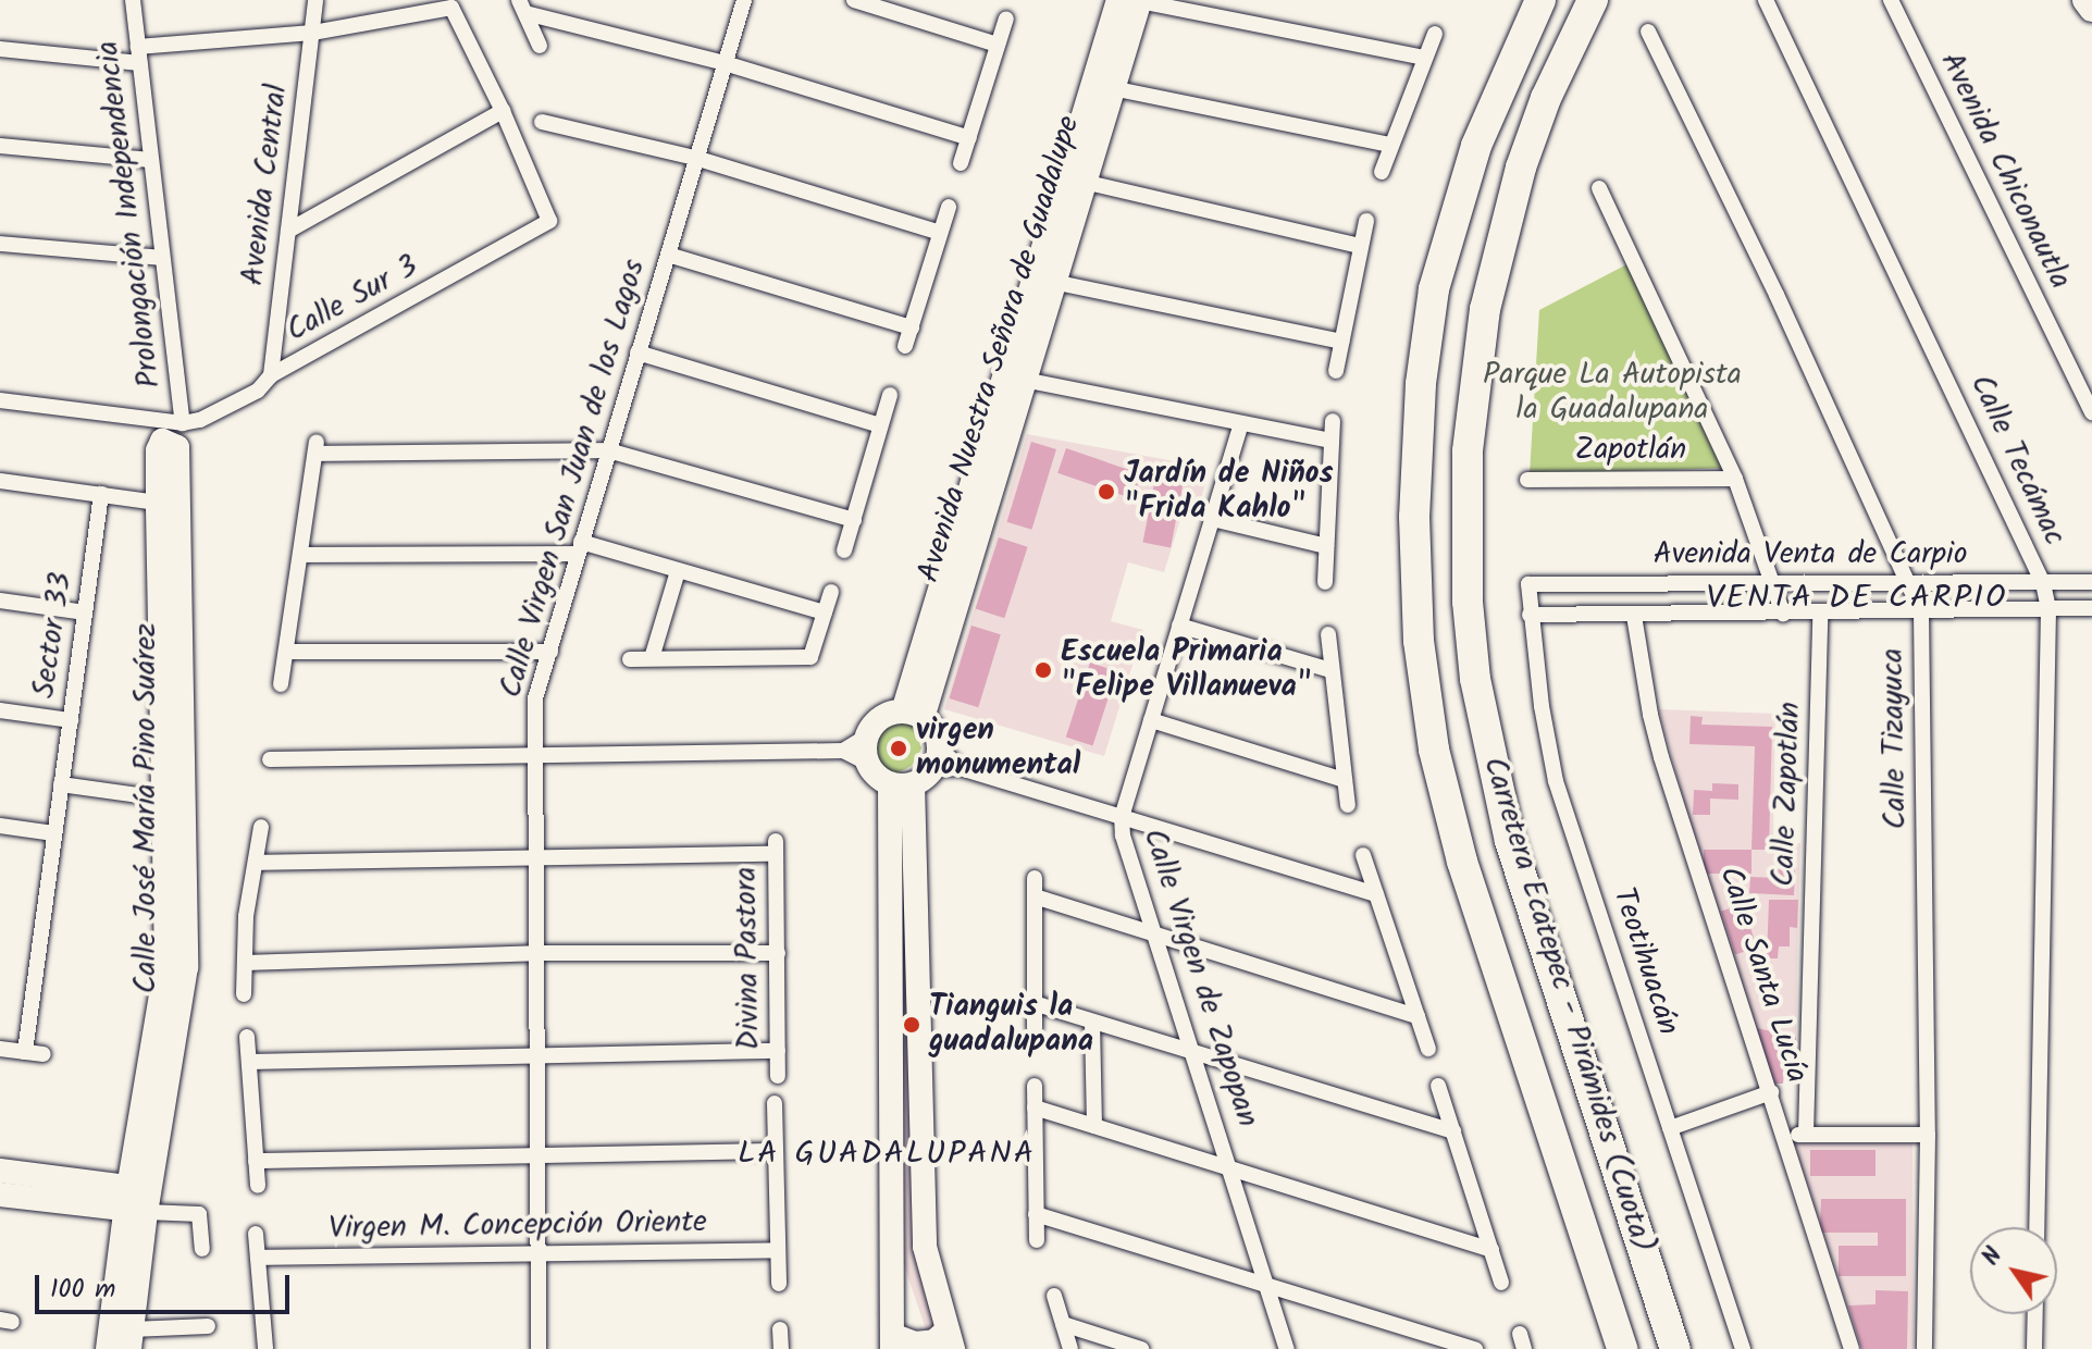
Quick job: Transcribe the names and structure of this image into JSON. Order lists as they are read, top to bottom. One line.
{"streets":{"highway":["Carretera Ecatepec - Pirámides (Cuota)"],"street":["Avenida Chiconautla","Avenida Central","Prolongación Independencia","Calle Sur 3","Avenida Nuestra Señora de Guadalupe","Zapotlán","Calle Tecámac","Calle Virgen San Juan de los Lagos","Avenida Venta de Carpio","Sector 33","Calle Tizayuca","Calle Zapotlán","Calle José María Pino Suárez","Divina Pastora","Teotihuacán","Calle Santa Lucía","Calle Virgen de Zapopan","Virgen M. Concepción Oriente"]},"crossings":[["Avenida Central","Calle Sur 3"],["Prolongación Independencia","Calle Sur 3"],["Calle Tecámac","Avenida Venta de Carpio"],["Calle Virgen San Juan de los Lagos","Divina Pastora"],["Calle Virgen San Juan de los Lagos","Virgen M. Concepción Oriente"],["Avenida Venta de Carpio","Calle Tizayuca"],["Avenida Venta de Carpio","Calle Zapotlán"],["Avenida Venta de Carpio","Teotihuacán"],["Avenida Venta de Carpio","Calle Santa Lucía"]],"districts":["VENTA DE CARPIO","LA GUADALUPANA"],"parks":["Parque La Autopista la Guadalupana"],"places":["Jardín de Niños \"Frida Kahlo\"","Escuela Primaria \"Felipe Villanueva\"","virgen monumental","Tianguis la guadalupana"],"scale_bar":"100 m","north":"top left"}
